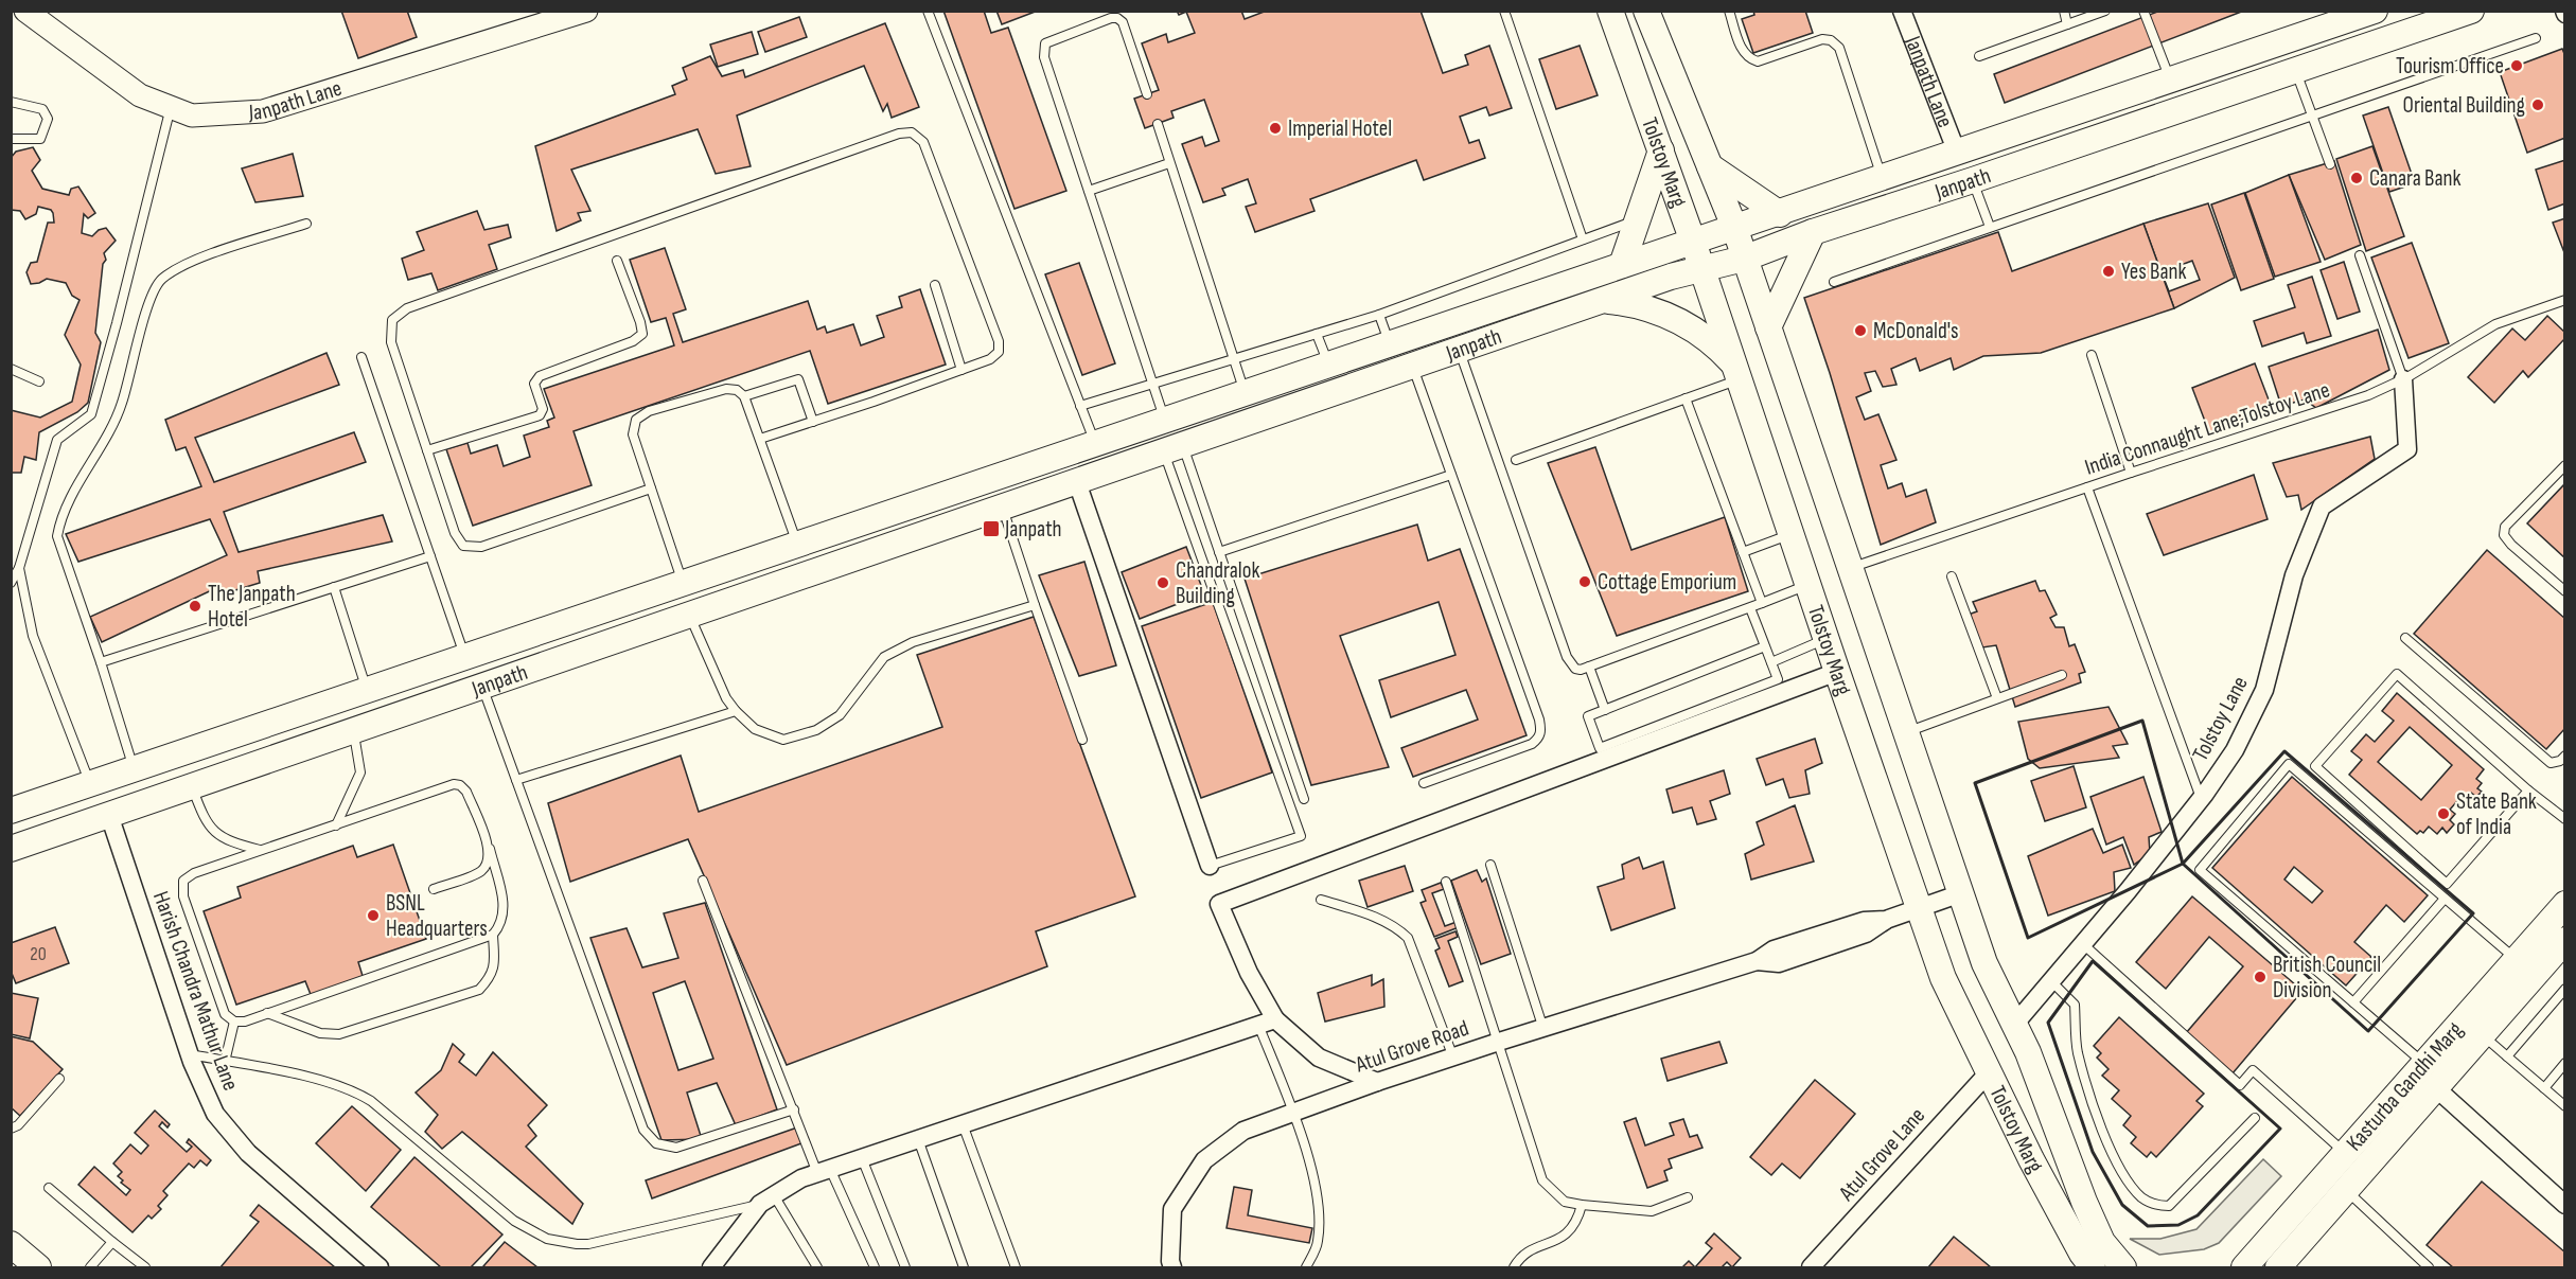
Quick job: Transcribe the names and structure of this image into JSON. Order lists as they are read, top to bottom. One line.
{"streets":{"main road":["Tolstoy Marg","Janpath","Kasturba Gandhi Marg"],"street":["Janpath Lane","Tolstoy Lane","Harish Chandra Mathur Lane","Atul Grove Road","Atul Grove Lane"],"lane":["India Connaught Lane;Tolstoy Lane"]},"crossings":[["Janpath Lane","Janpath"],["Tolstoy Marg","Janpath"],["Tolstoy Marg","India Connaught Lane;Tolstoy Lane"],["Tolstoy Marg","Tolstoy Lane"],["Tolstoy Marg","Atul Grove Road"],["Tolstoy Marg","Atul Grove Lane"],["Janpath","Harish Chandra Mathur Lane"],["India Connaught Lane;Tolstoy Lane","Tolstoy Lane"]],"places":{"other":["Tourism Office","Oriental Building","Imperial Hotel","Canara Bank","Yes Bank","McDonald's","Cottage Emporium","Chandralok Building","The Janpath Hotel","State Bank of India","BSNL Headquarters","British Council Division"],"transit":["Janpath"]},"house_numbers":["20"]}
